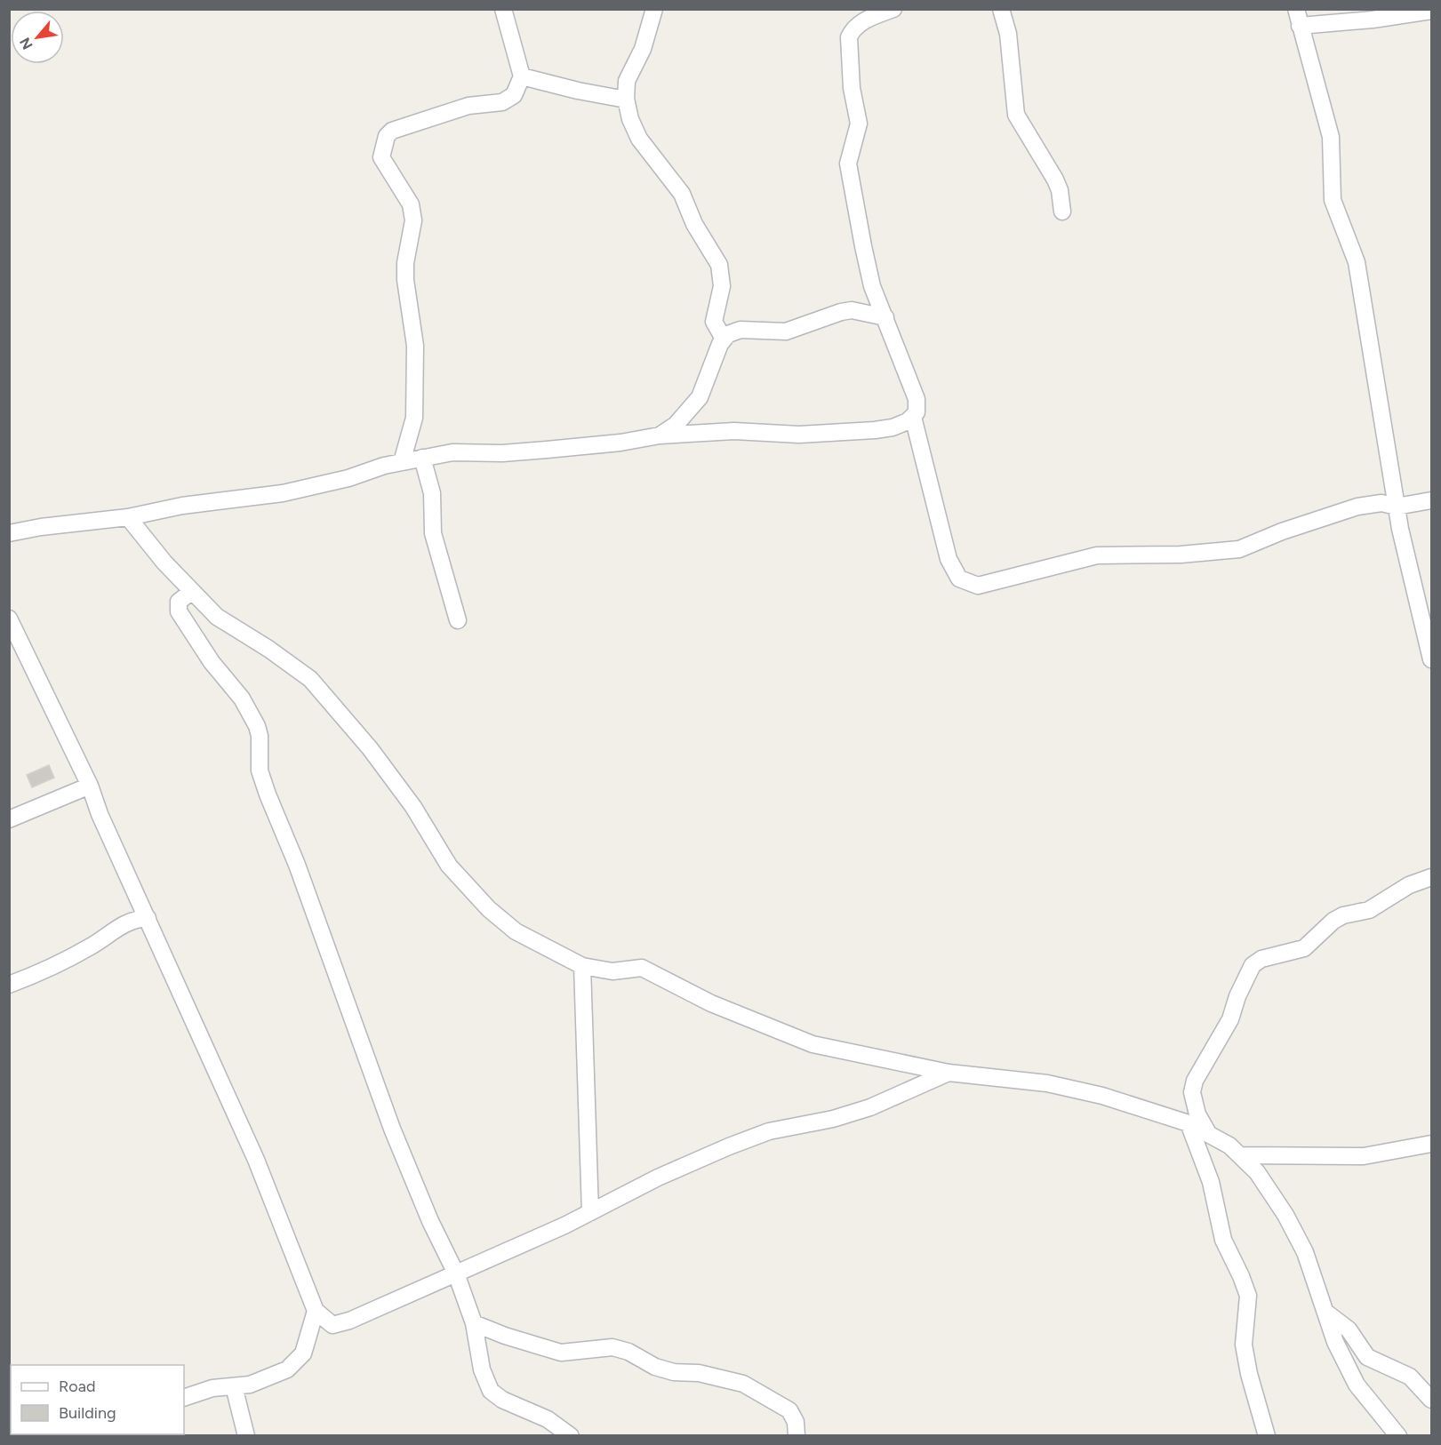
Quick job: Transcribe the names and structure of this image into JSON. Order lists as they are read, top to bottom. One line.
{"legend":["Road","Building"],"north":"bottom left"}
